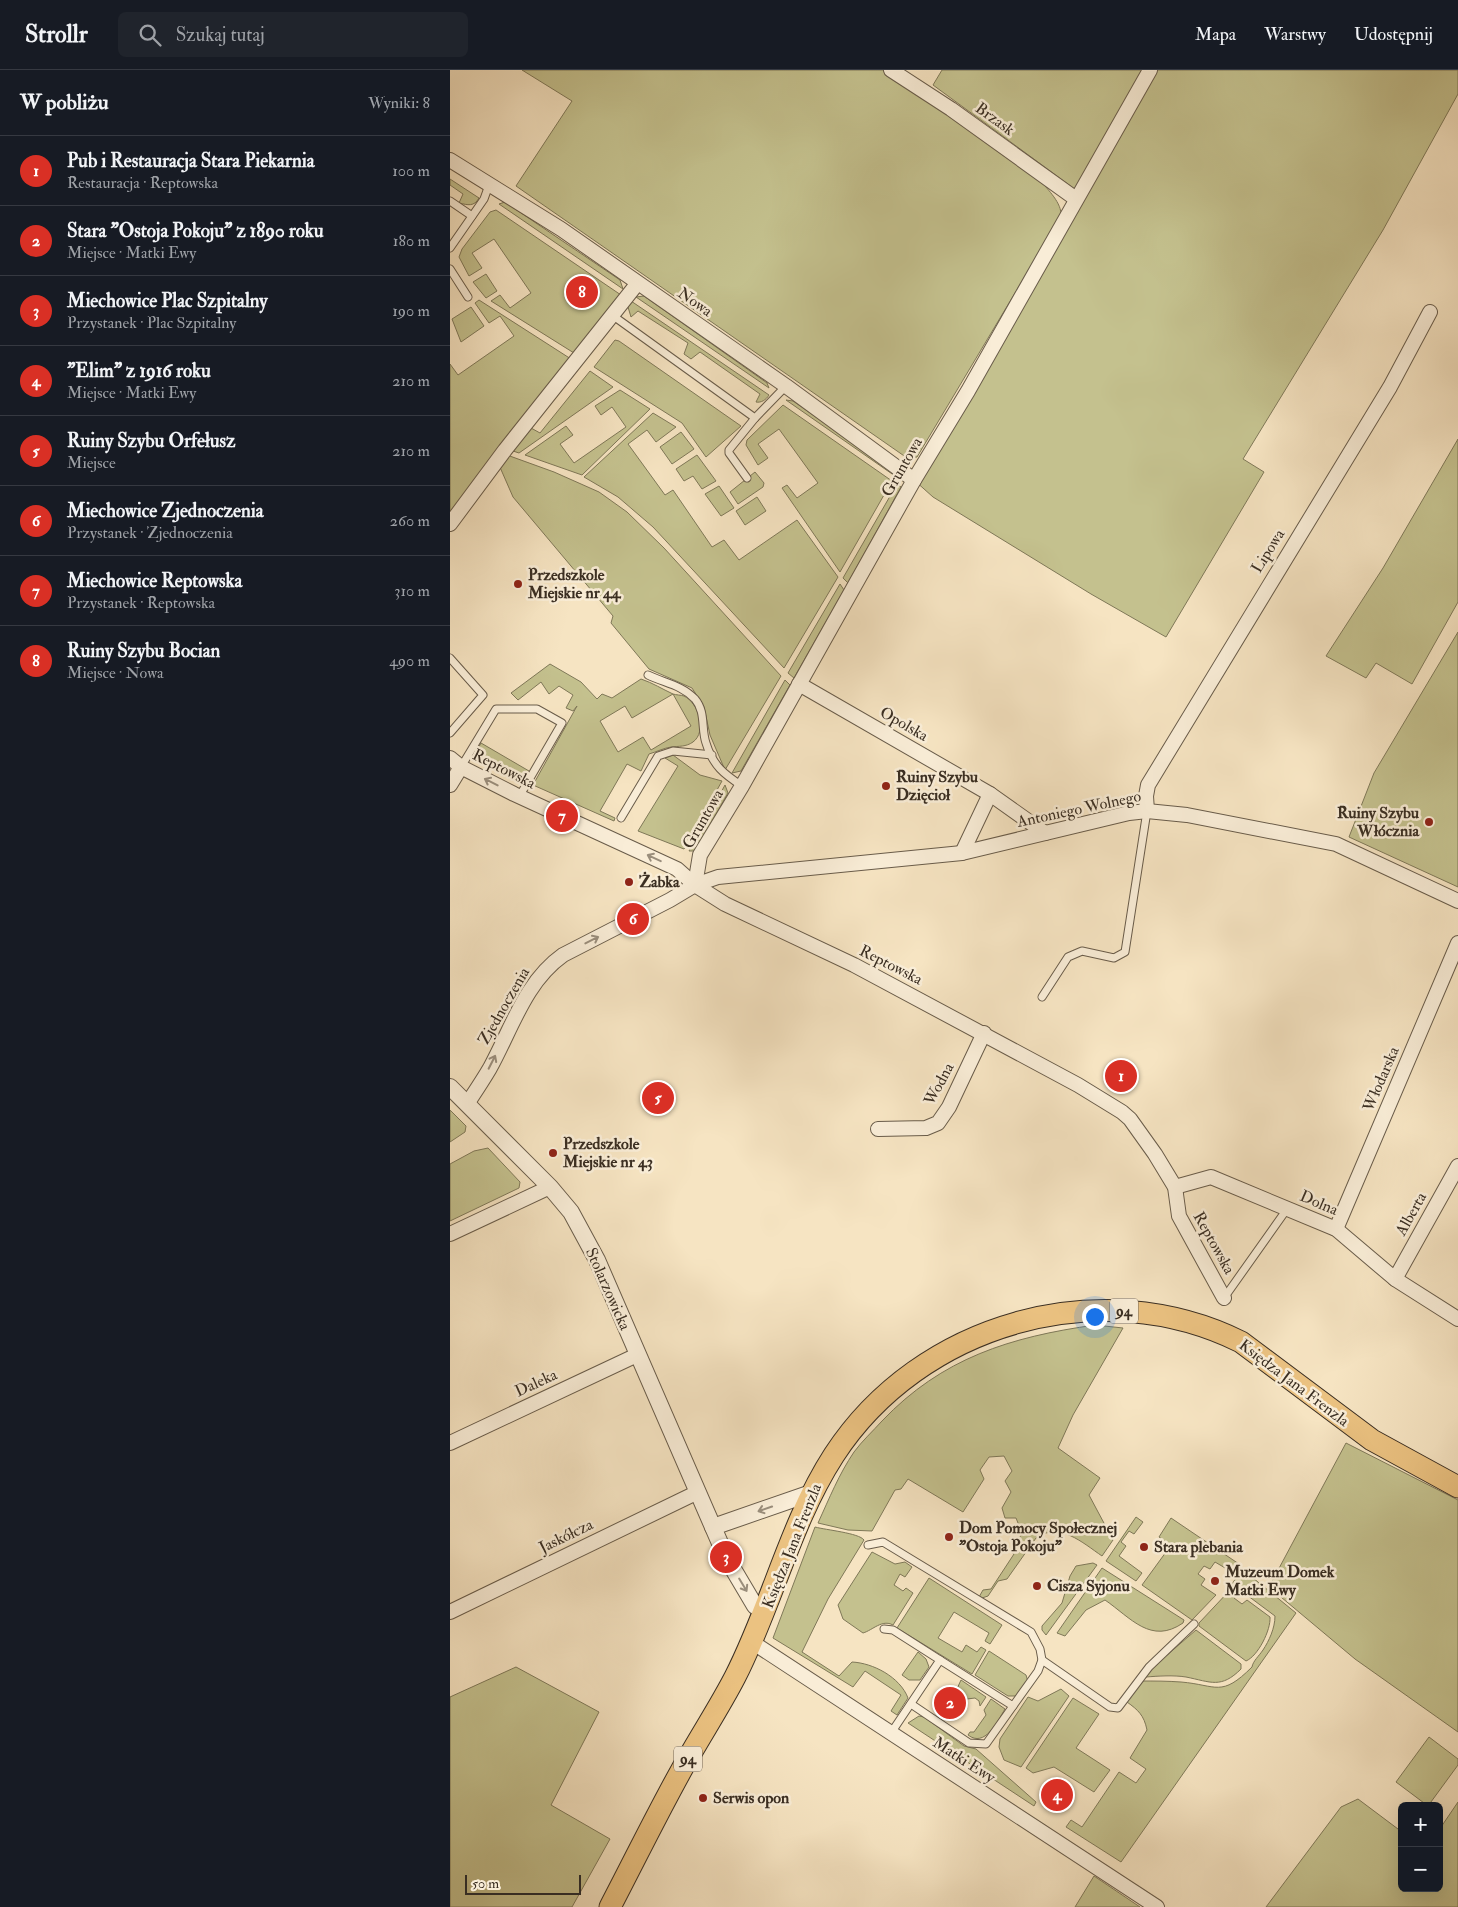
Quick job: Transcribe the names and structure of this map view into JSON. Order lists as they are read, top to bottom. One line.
{"streets":{"main road":["94","Księdza Jana Frenzla"],"street":["Brzask","Nowa","Gruntowa","Lipowa","Opolska","Reptowska","Antoniego Wolnego","Zjednoczenia","Włodarska","Wodna","Dolna","Alberta","Stolarzowicka","Daleka","Jaskółcza","Matki Ewy"]},"crossings":[["Brzask","Gruntowa"],["Nowa","Gruntowa"],["Gruntowa","Opolska"],["Gruntowa","Reptowska"],["Gruntowa","Antoniego Wolnego"],["Gruntowa","Zjednoczenia"],["Lipowa","Antoniego Wolnego"],["Opolska","Antoniego Wolnego"],["Reptowska","Antoniego Wolnego"],["Reptowska","Zjednoczenia"],["Reptowska","Wodna"],["Reptowska","Dolna"],["Antoniego Wolnego","Zjednoczenia"],["Zjednoczenia","Stolarzowicka"],["Włodarska","Dolna"],["Dolna","Alberta"],["Stolarzowicka","Daleka"],["Stolarzowicka","Księdza Jana Frenzla"],["Stolarzowicka","Jaskółcza"],["Księdza Jana Frenzla","Matki Ewy"]],"one_way":["Zjednoczenia"],"places":["Przedszkole Miejskie nr 44","Ruiny Szybu Dzięcioł","Ruiny Szybu Włócznia","Żabka","Przedszkole Miejskie nr 43","Dom Pomocy Społecznej \"Ostoja Pokoju\"","Stara plebania","Muzeum Domek Matki Ewy","Cisza Syjonu","Serwis opon"],"scale_bar":"50 m","page":{"header":"Strollr","search":"Szukaj tutaj","nav":["Mapa","Warstwy","Udostępnij"],"heading":["W pobliżu","Wyniki: 8"],"list":[{"mark":"1","name":"Pub i Restauracja Stara Piekarnia","note":"Restauracja · Reptowska","value":"100 m"},{"mark":"2","name":"Stara \"Ostoja Pokoju\" z 1890 roku","note":"Miejsce · Matki Ewy","value":"180 m"},{"mark":"3","name":"Miechowice Plac Szpitalny","note":"Przystanek · Plac Szpitalny","value":"190 m"},{"mark":"4","name":"\"Elim\" z 1916 roku","note":"Miejsce · Matki Ewy","value":"210 m"},{"mark":"5","name":"Ruiny Szybu Orfełusz","note":"Miejsce","value":"210 m"},{"mark":"6","name":"Miechowice Zjednoczenia","note":"Przystanek · Zjednoczenia","value":"260 m"},{"mark":"7","name":"Miechowice Reptowska","note":"Przystanek · Reptowska","value":"310 m"},{"mark":"8","name":"Ruiny Szybu Bocian","note":"Miejsce · Nowa","value":"490 m"}],"pins":["8","7","6","1","5","3","2","4"],"map_buttons":["+","−"],"scale":"50 m"}}
